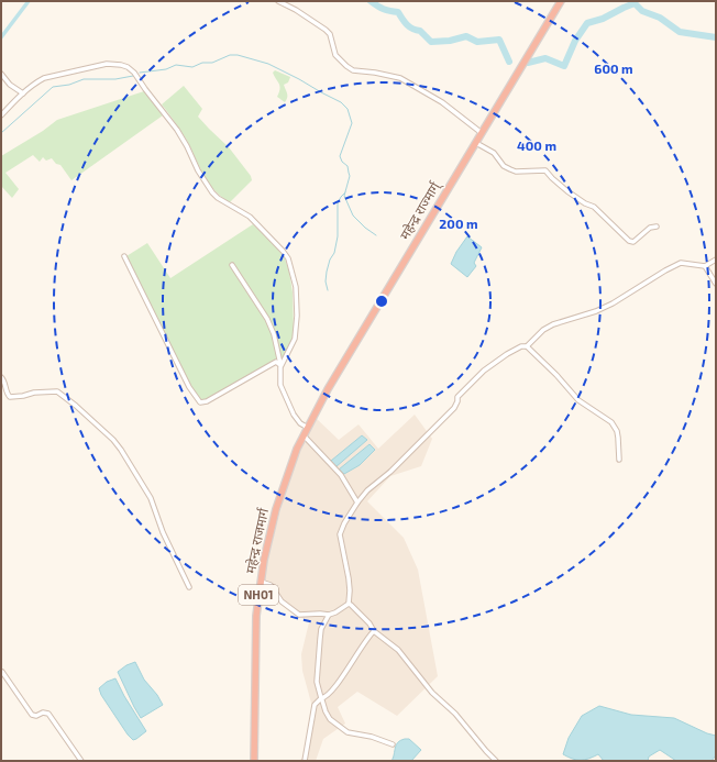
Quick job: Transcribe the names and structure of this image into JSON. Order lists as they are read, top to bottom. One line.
{"streets":{"highway":["महेन्द्र राज्मार्ग्","महेन्द्र राजमार्ग","NH01"]},"crossings":[["महेन्द्र राज्मार्ग्","महेन्द्र राजमार्ग"]],"rings":["600 m","400 m","200 m"]}
